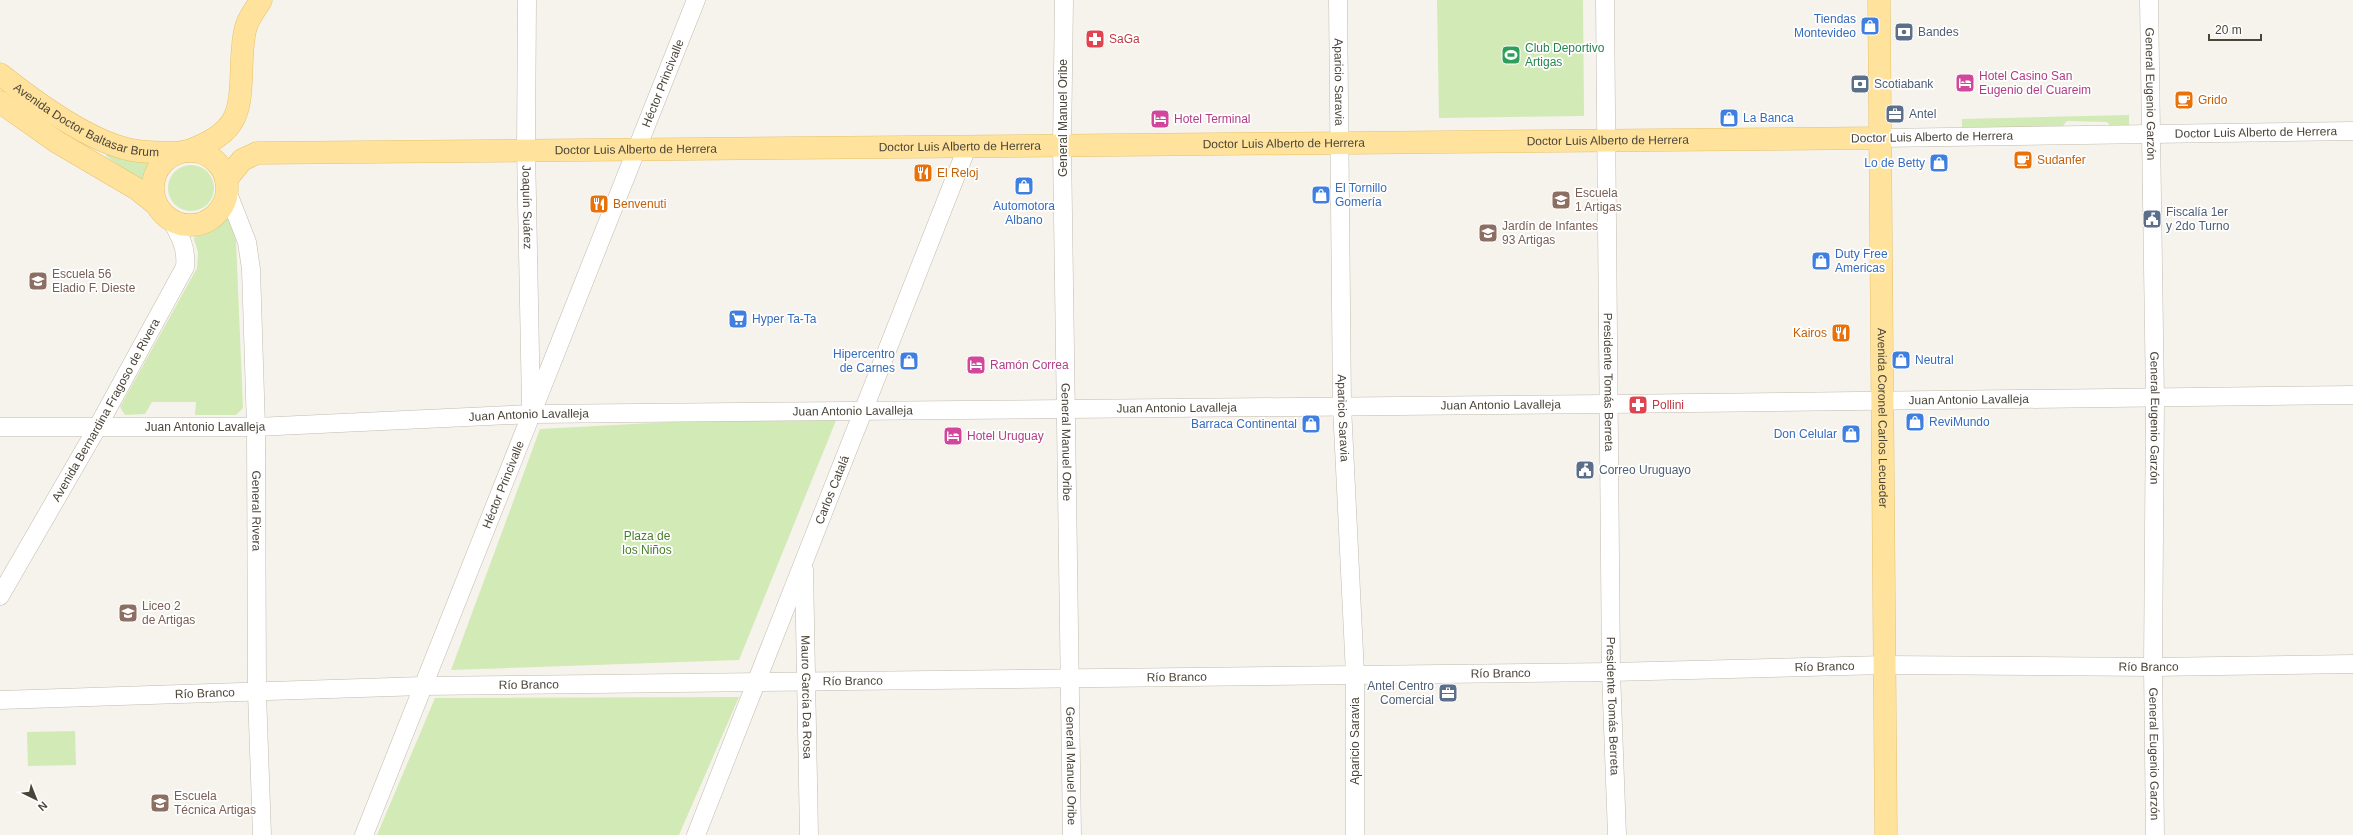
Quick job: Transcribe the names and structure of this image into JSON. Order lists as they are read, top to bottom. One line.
{"streets":{"main road":["Avenida Doctor Baltasar Brum","Doctor Luis Alberto de Herrera","Avenida Coronel Carlos Lecueder"],"street":["Aparicio Saravia","Héctor Princivalle","General Eugenio Garzón","General Manuel Oribe","Joaquín Suárez","Presidente Tomás Berreta","Juan Antonio Lavalleja","Avenida Bernardina Fragoso de Rivera","Carlos Catalá","General Rivera","Río Branco","Mauro García Da Rosa"]},"crossings":[["Aparicio Saravia","Doctor Luis Alberto de Herrera"],["Aparicio Saravia","Juan Antonio Lavalleja"],["Aparicio Saravia","Río Branco"],["Héctor Princivalle","Doctor Luis Alberto de Herrera"],["Héctor Princivalle","Joaquín Suárez"],["Héctor Princivalle","Juan Antonio Lavalleja"],["Héctor Princivalle","Río Branco"],["General Eugenio Garzón","Doctor Luis Alberto de Herrera"],["General Eugenio Garzón","Juan Antonio Lavalleja"],["General Eugenio Garzón","Río Branco"],["Avenida Doctor Baltasar Brum","Doctor Luis Alberto de Herrera"],["Avenida Doctor Baltasar Brum","Avenida Bernardina Fragoso de Rivera"],["Avenida Doctor Baltasar Brum","General Rivera"],["General Manuel Oribe","Doctor Luis Alberto de Herrera"],["General Manuel Oribe","Juan Antonio Lavalleja"],["General Manuel Oribe","Río Branco"],["Doctor Luis Alberto de Herrera","Joaquín Suárez"],["Doctor Luis Alberto de Herrera","Presidente Tomás Berreta"],["Doctor Luis Alberto de Herrera","Avenida Bernardina Fragoso de Rivera"],["Doctor Luis Alberto de Herrera","Avenida Coronel Carlos Lecueder"],["Doctor Luis Alberto de Herrera","Carlos Catalá"],["Doctor Luis Alberto de Herrera","General Rivera"],["Joaquín Suárez","Juan Antonio Lavalleja"],["Presidente Tomás Berreta","Juan Antonio Lavalleja"],["Presidente Tomás Berreta","Río Branco"],["Juan Antonio Lavalleja","Avenida Bernardina Fragoso de Rivera"],["Juan Antonio Lavalleja","Avenida Coronel Carlos Lecueder"],["Juan Antonio Lavalleja","Carlos Catalá"],["Juan Antonio Lavalleja","General Rivera"],["Avenida Bernardina Fragoso de Rivera","General Rivera"],["Avenida Coronel Carlos Lecueder","Río Branco"],["Carlos Catalá","Río Branco"],["Carlos Catalá","Mauro García Da Rosa"],["General Rivera","Río Branco"],["Río Branco","Mauro García Da Rosa"]],"parks":["Plaza de los Niños"],"places":{"shop":["Tiendas Montevideo","La Banca","Lo de Betty","Automotora Albano","El Tornillo Gomería","Duty Free Americas","Neutral","Hipercentro de Carnes","ReviMundo","Barraca Continental","Don Celular"],"bank":["Bandes","Scotiabank"],"pharmacy":["SaGa","Pollini"],"sports":["Club Deportivo Artigas"],"hotel":["Hotel Casino San Eugenio del Cuareim","Hotel Terminal","Ramón Correa","Hotel Uruguay"],"cafe":["Grido","Sudanfer"],"office":["Antel","Antel Centro Comercial"],"restaurant":["El Reloj","Benvenuti","Kairos"],"school or university":["Escuela 1 Artigas","Jardín de Infantes 93 Artigas","Escuela 56 Eladio F. Dieste","Liceo 2 de Artigas","Escuela Técnica Artigas"],"public building":["Fiscalía 1er y 2do Turno","Correo Uruguayo"],"supermarket":["Hyper Ta-Ta"]},"scale_bar":"20 m","north":"bottom right"}
